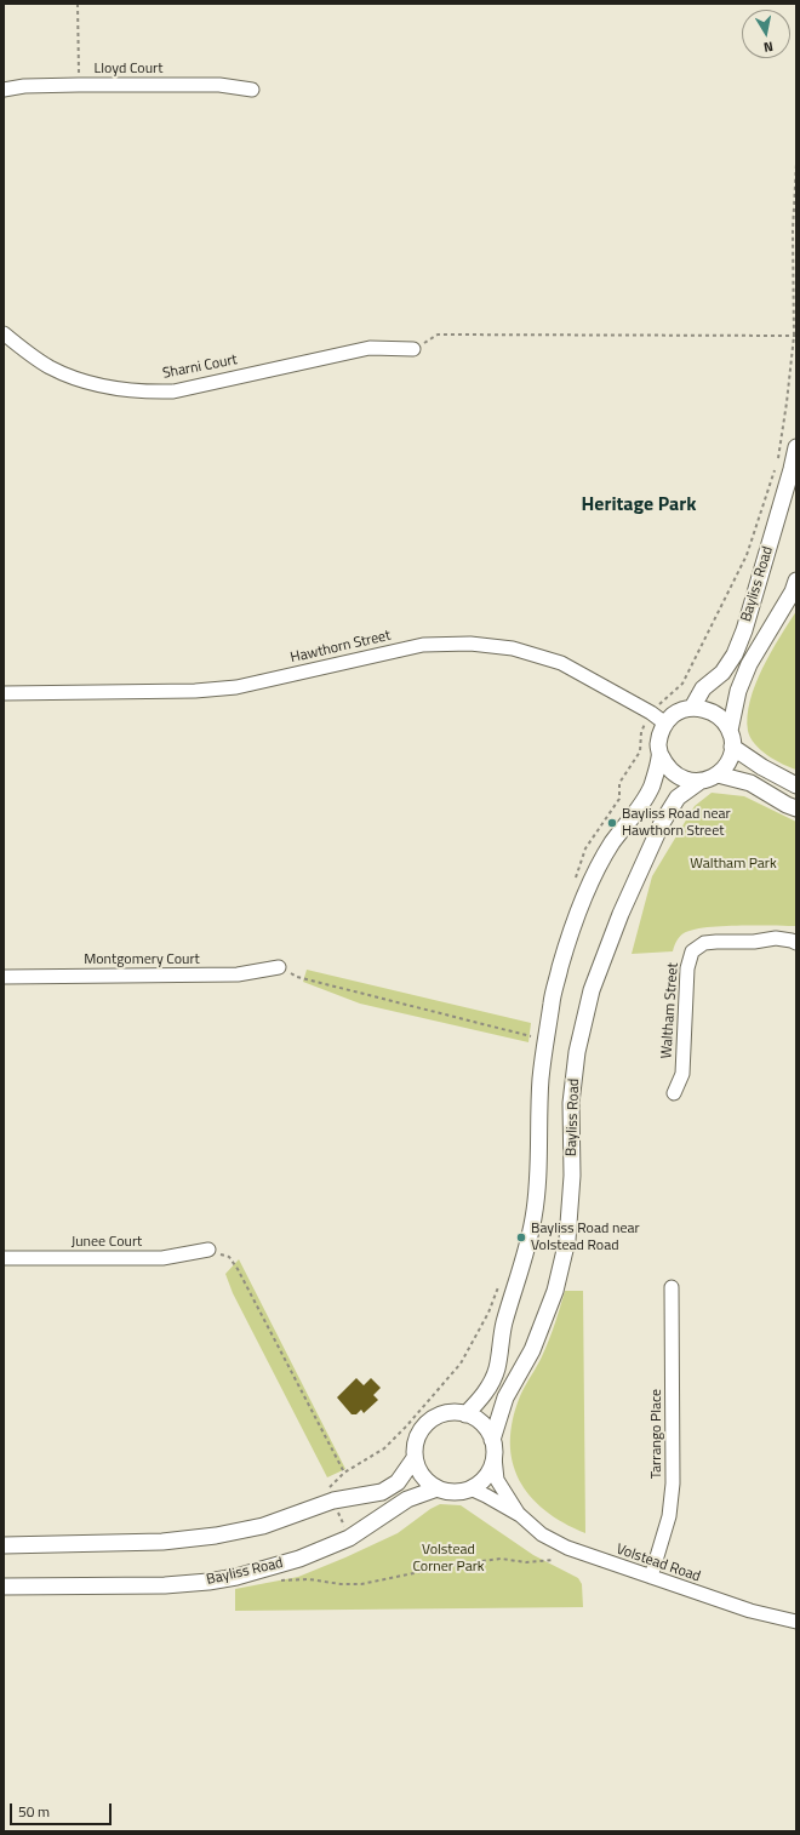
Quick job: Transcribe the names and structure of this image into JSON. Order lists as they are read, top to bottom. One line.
{"streets":{"street":["Lloyd Court","Sharni Court","Bayliss Road","Hawthorn Street","Montgomery Court","Waltham Street","Junee Court","Tarrango Place","Volstead Road"]},"crossings":[["Bayliss Road","Hawthorn Street"],["Bayliss Road","Volstead Road"],["Tarrango Place","Volstead Road"]],"districts":["Heritage Park"],"parks":["Waltham Park","Volstead Corner Park"],"places":["Bayliss Road near Hawthorn Street","Bayliss Road near Volstead Road"],"scale_bar":"50 m","north":"bottom"}
